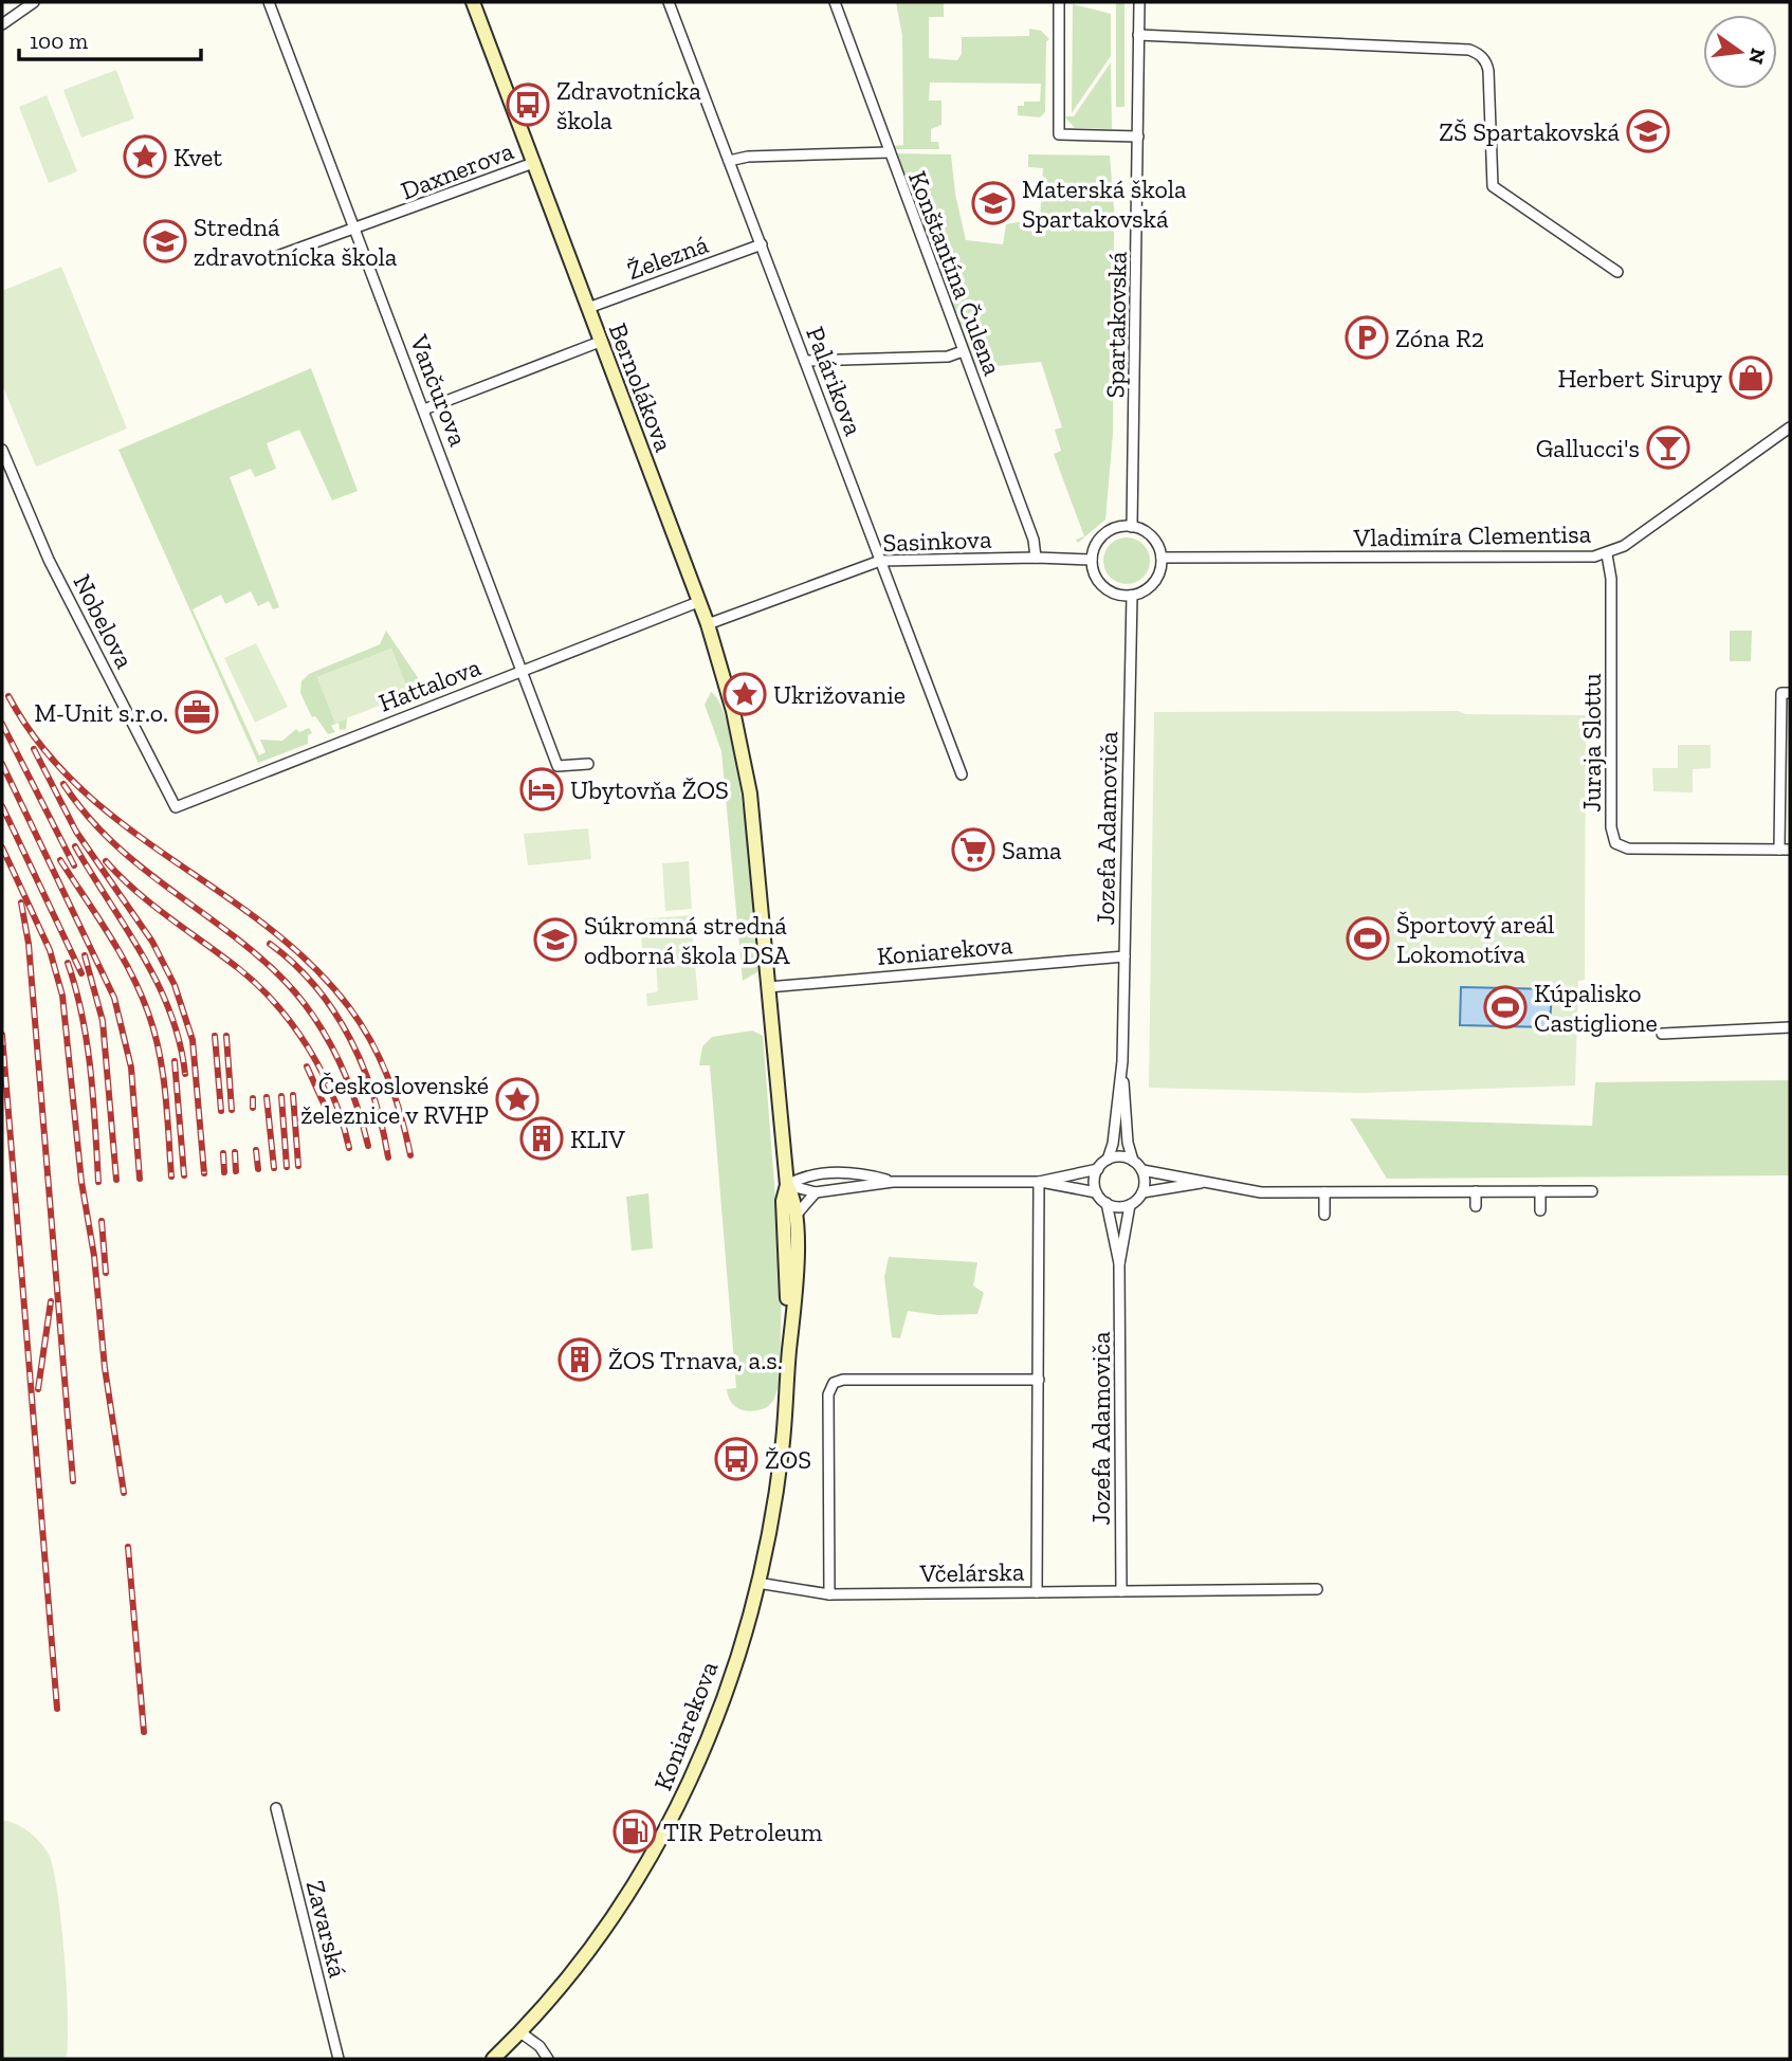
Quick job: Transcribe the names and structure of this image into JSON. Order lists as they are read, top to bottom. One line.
{"streets":{"street":["Daxnerova","Železná","Konštantína Čulena","Spartakovská","Palárikova","Bernolákova","Vančurova","Vladimíra Clementisa","Sasinkova","Nobelova","Hattalova","Juraja Slottu","Jozefa Adamoviča","Koniarekova","Včelárska","Zavarská"]},"crossings":[["Daxnerova","Bernolákova"],["Daxnerova","Vančurova"],["Železná","Palárikova"],["Železná","Bernolákova"],["Konštantína Čulena","Sasinkova"],["Spartakovská","Vladimíra Clementisa"],["Spartakovská","Sasinkova"],["Spartakovská","Jozefa Adamoviča"],["Palárikova","Sasinkova"],["Bernolákova","Sasinkova"],["Bernolákova","Hattalova"],["Bernolákova","Koniarekova"],["Vančurova","Hattalova"],["Vladimíra Clementisa","Sasinkova"],["Vladimíra Clementisa","Juraja Slottu"],["Vladimíra Clementisa","Jozefa Adamoviča"],["Sasinkova","Jozefa Adamoviča"],["Nobelova","Hattalova"],["Jozefa Adamoviča","Koniarekova"],["Koniarekova","Včelárska"]],"places":{"bus stop":["Zdravotnícka škola","ŽOS"],"school or university":["ZŠ Spartakovská","Materská škola Spartakovská","Stredná zdravotnícka škola","Súkromná stredná odborná škola DSA"],"place":["Kvet","Ukrižovanie","Československé železnice v RVHP"],"parking":["Zóna R2"],"shop":["Herbert Sirupy"],"bar":["Gallucci's"],"office":["M-Unit s.r.o."],"hotel":["Ubytovňa ŽOS"],"supermarket":["Sama"],"sports":["Športový areál Lokomotíva","Kúpalisko Castiglione"],"building":["KLIV","ŽOS Trnava, a.s."],"fuel station":["TIR Petroleum"]},"scale_bar":"100 m","north":"right"}
